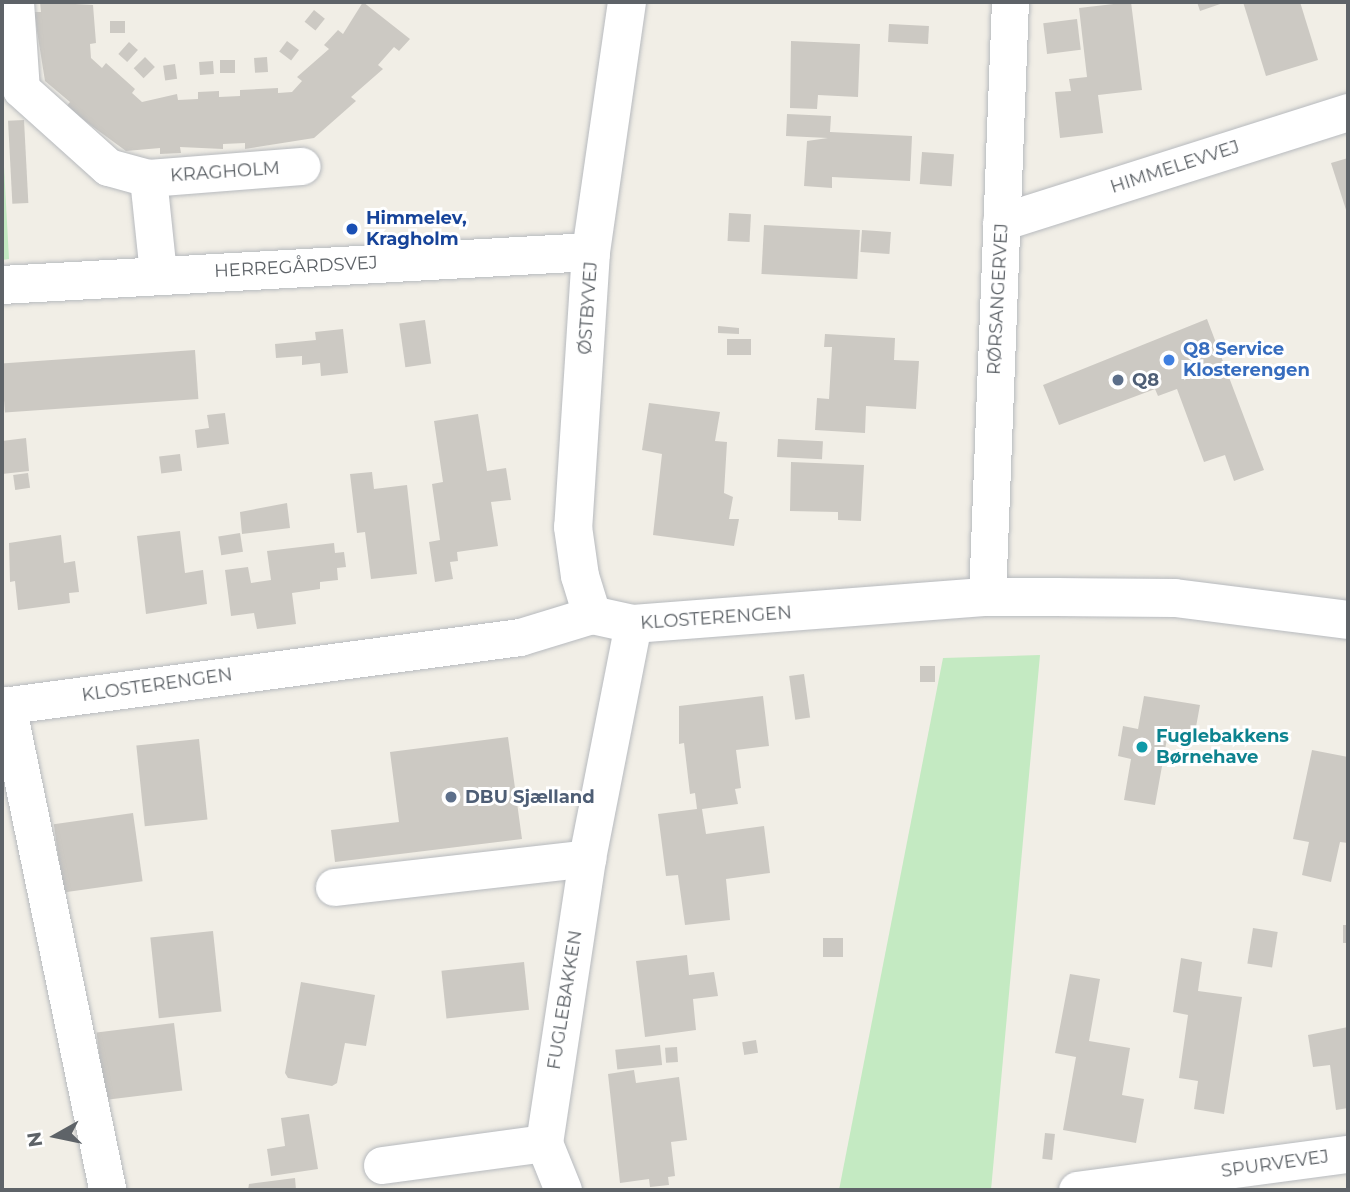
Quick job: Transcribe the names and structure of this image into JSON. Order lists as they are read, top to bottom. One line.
{"streets":{"street":["HIMMELEVVEJ","KRAGHOLM","HERREGÅRDSVEJ","RØRSANGERVEJ","ØSTBYVEJ","KLOSTERENGEN","FUGLEBAKKEN","SPURVEVEJ"]},"crossings":[["HIMMELEVVEJ","RØRSANGERVEJ"],["KRAGHOLM","HERREGÅRDSVEJ"],["HERREGÅRDSVEJ","ØSTBYVEJ"],["RØRSANGERVEJ","KLOSTERENGEN"],["ØSTBYVEJ","KLOSTERENGEN"],["KLOSTERENGEN","FUGLEBAKKEN"]],"places":["Himmelev, Kragholm","Q8 Service Klosterengen","Q8","Fuglebakkens Børnehave","DBU Sjælland"],"north":"left"}
